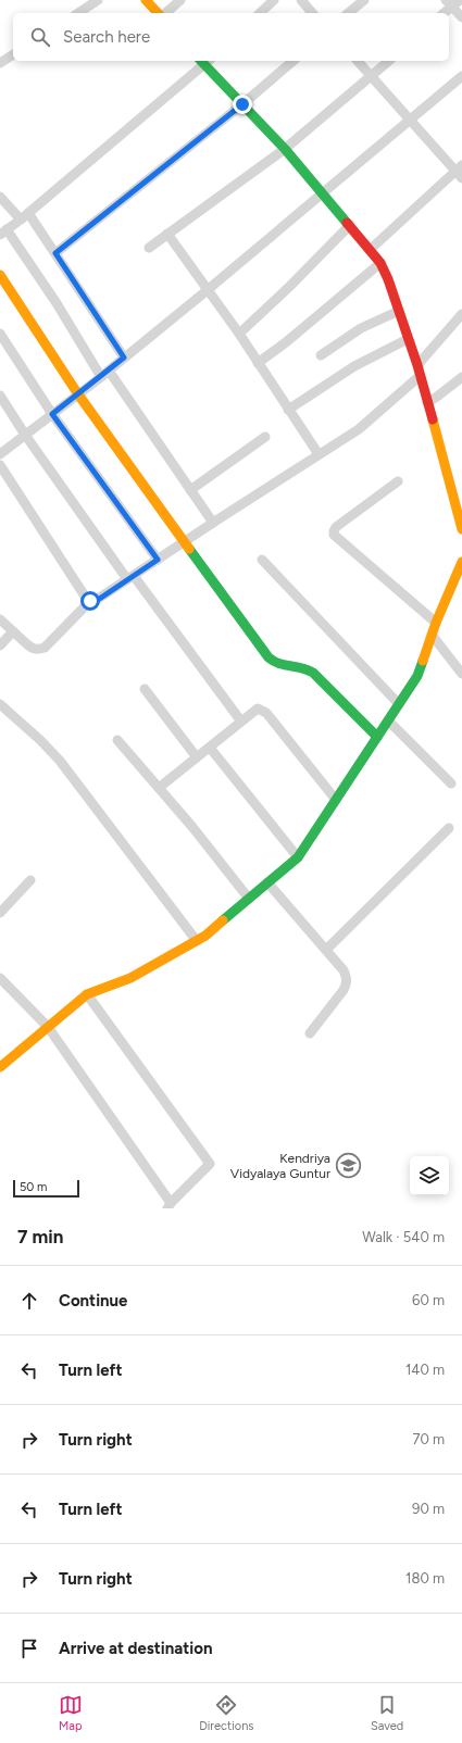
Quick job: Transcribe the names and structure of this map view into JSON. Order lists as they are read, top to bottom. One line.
{"places":{"school or university":["Kendriya Vidyalaya Guntur"]},"scale_bar":"50 m","page":{"search":"Search here","scale":"50 m","heading":["7 min","Walk · 540 m"],"list":[["Continue","60 m"],["Turn left","140 m"],["Turn right","70 m"],["Turn left","90 m"],["Turn right","180 m"],"Arrive at destination"],"nav":["Map","Directions","Saved"]}}
